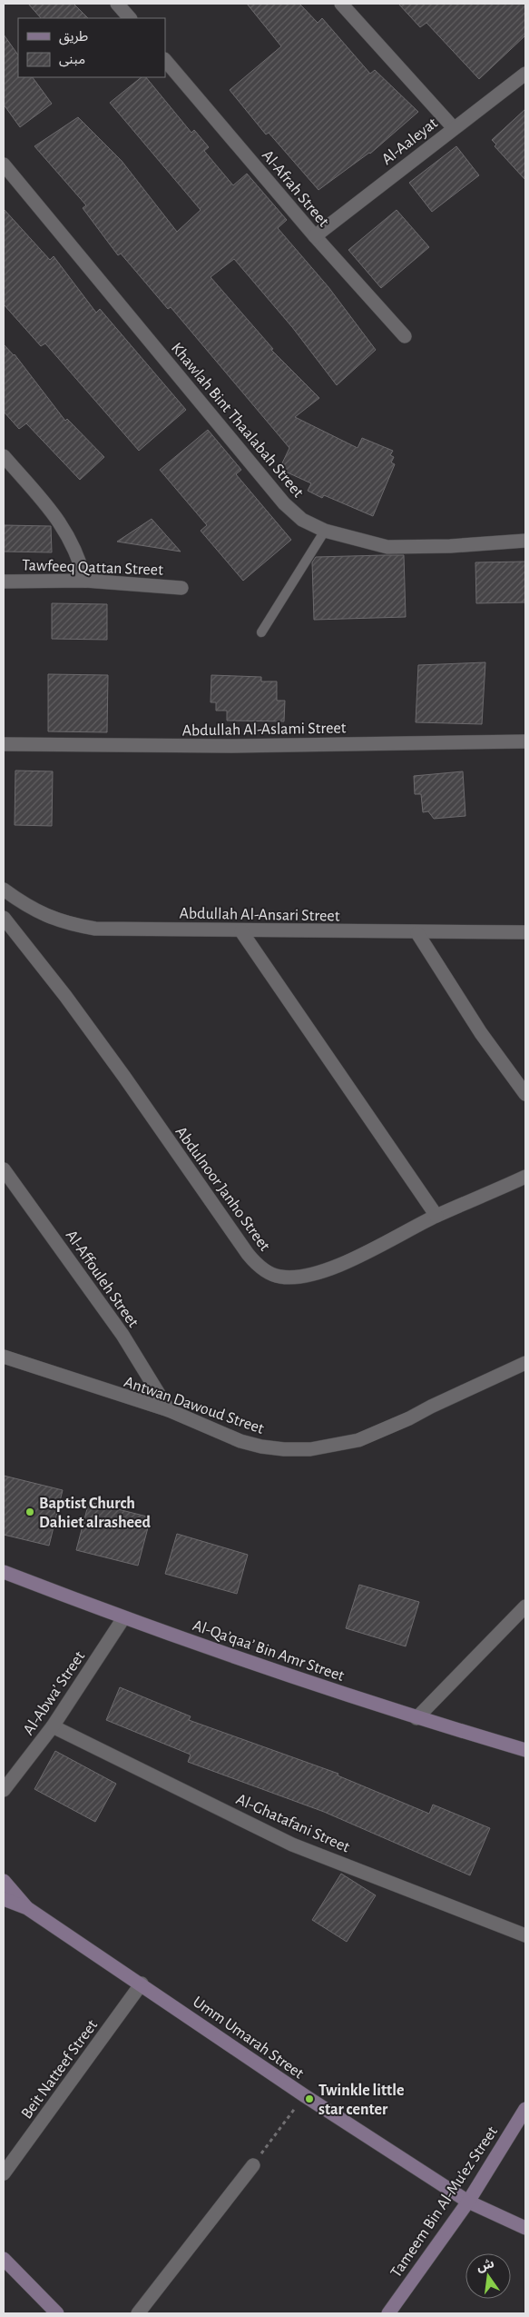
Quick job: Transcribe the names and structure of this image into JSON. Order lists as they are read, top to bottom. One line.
{"streets":{"street":["Al-Aaleyat","Al-Afrah Street","Khawlah Bint Thaalabah Street","Tawfeeq Qattan Street","Abdullah Al-Aslami Street","Abdullah Al-Ansari Street","Abdulnoor Janho Street","Al-Affouleh Street","Antwan Dawoud Street","Al-Qa’qaa’ Bin Amr Street","Al-Abwa’ Street","Al-Ghatafani Street","Umm Umarah Street","Beit Natteef Street","Tameem Bin Al-Mu’ez Street"]},"crossings":[["Al-Aaleyat","Al-Afrah Street"],["Al-Affouleh Street","Antwan Dawoud Street"],["Al-Qa’qaa’ Bin Amr Street","Al-Abwa’ Street"],["Al-Abwa’ Street","Al-Ghatafani Street"],["Umm Umarah Street","Beit Natteef Street"],["Umm Umarah Street","Tameem Bin Al-Mu’ez Street"]],"places":["Baptist Church Dahiet alrasheed","Twinkle little star center"],"legend":["طريق","مبنى"],"north":"top"}
